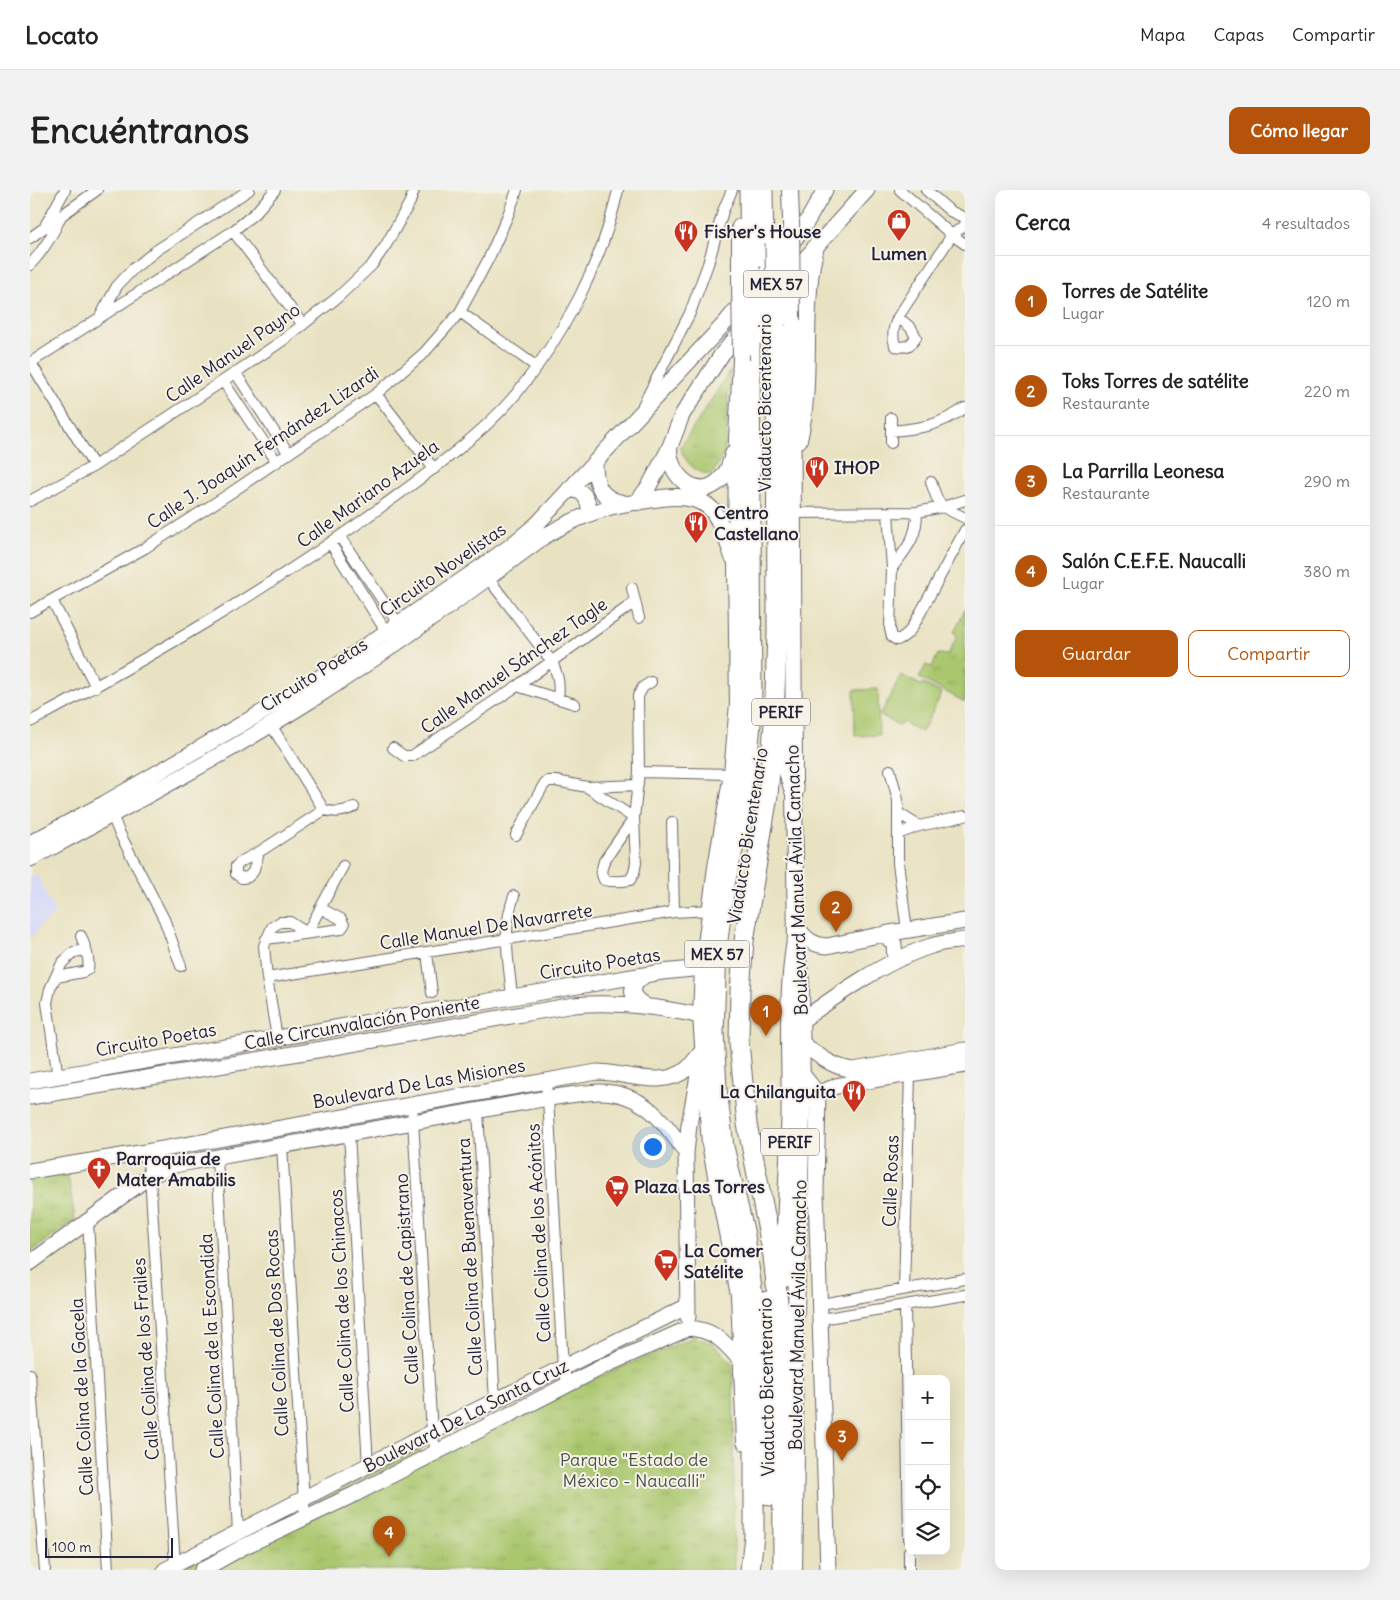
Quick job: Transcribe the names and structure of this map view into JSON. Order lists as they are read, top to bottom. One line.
{"streets":{"highway":["MEX 57","Viaducto Bicentenario","PERIF","Boulevard Manuel Ávila Camacho"],"main road":["Circuito Novelistas","Circuito Poetas","Calle Circunvalación Poniente","Boulevard De Las Misiones","Boulevard De La Santa Cruz"],"street":["Calle Manuel Payno","Calle J. Joaquín Fernández Lizardi","Calle Mariano Azuela","Calle Manuel Sánchez Tagle","Calle Manuel De Navarrete","Calle Rosas","Calle Colina de los Acónitos","Calle Colina de Buenaventura","Calle Colina de Capistrano","Calle Colina de los Chinacos","Calle Colina de Dos Rocas","Calle Colina de la Escondida","Calle Colina de los Frailes","Calle Colina de la Gacela"]},"crossings":[["Viaducto Bicentenario","Boulevard Manuel Ávila Camacho"],["Circuito Poetas","Boulevard Manuel Ávila Camacho"],["PERIF","Boulevard Manuel Ávila Camacho"],["Boulevard Manuel Ávila Camacho","Calle Manuel De Navarrete"],["Boulevard Manuel Ávila Camacho","Calle Circunvalación Poniente"],["Boulevard Manuel Ávila Camacho","Boulevard De Las Misiones"],["Boulevard De Las Misiones","Calle Colina de los Acónitos"],["Boulevard De Las Misiones","Calle Colina de Buenaventura"],["Boulevard De Las Misiones","Calle Colina de Capistrano"],["Boulevard De Las Misiones","Calle Colina de los Chinacos"],["Boulevard De Las Misiones","Calle Colina de Dos Rocas"],["Boulevard De Las Misiones","Calle Colina de la Escondida"],["Boulevard De Las Misiones","Calle Colina de los Frailes"],["Boulevard De Las Misiones","Calle Colina de la Gacela"],["Calle Colina de los Acónitos","Boulevard De La Santa Cruz"],["Calle Colina de Buenaventura","Boulevard De La Santa Cruz"],["Calle Colina de Capistrano","Boulevard De La Santa Cruz"],["Calle Colina de los Chinacos","Boulevard De La Santa Cruz"],["Calle Colina de Dos Rocas","Boulevard De La Santa Cruz"],["Calle Colina de la Escondida","Boulevard De La Santa Cruz"],["Calle Colina de los Frailes","Boulevard De La Santa Cruz"]],"parks":["Parque \"Estado de México - Naucalli\""],"places":{"shop":["Lumen"],"restaurant":["Fisher's House","IHOP","Centro Castellano","La Chilanguita"],"church":["Parroquia de Mater Amabilis"],"supermarket":["Plaza Las Torres","La Comer Satélite"]},"scale_bar":"100 m","page":{"header":"Locato","nav":["Mapa","Capas","Compartir"],"buttons":["Cómo llegar",["Guardar","Compartir"]],"title":"Encuéntranos","heading":["Cerca","4 resultados"],"list":[{"mark":"1","name":"Torres de Satélite","note":"Lugar","value":"120 m"},{"mark":"2","name":"Toks Torres de satélite","note":"Restaurante","value":"220 m"},{"mark":"3","name":"La Parrilla Leonesa","note":"Restaurante","value":"290 m"},{"mark":"4","name":"Salón C.E.F.E. Naucalli","note":"Lugar","value":"380 m"}],"pins":["2","1","3","4"],"map_buttons":["+","−"],"scale":"100 m"}}
